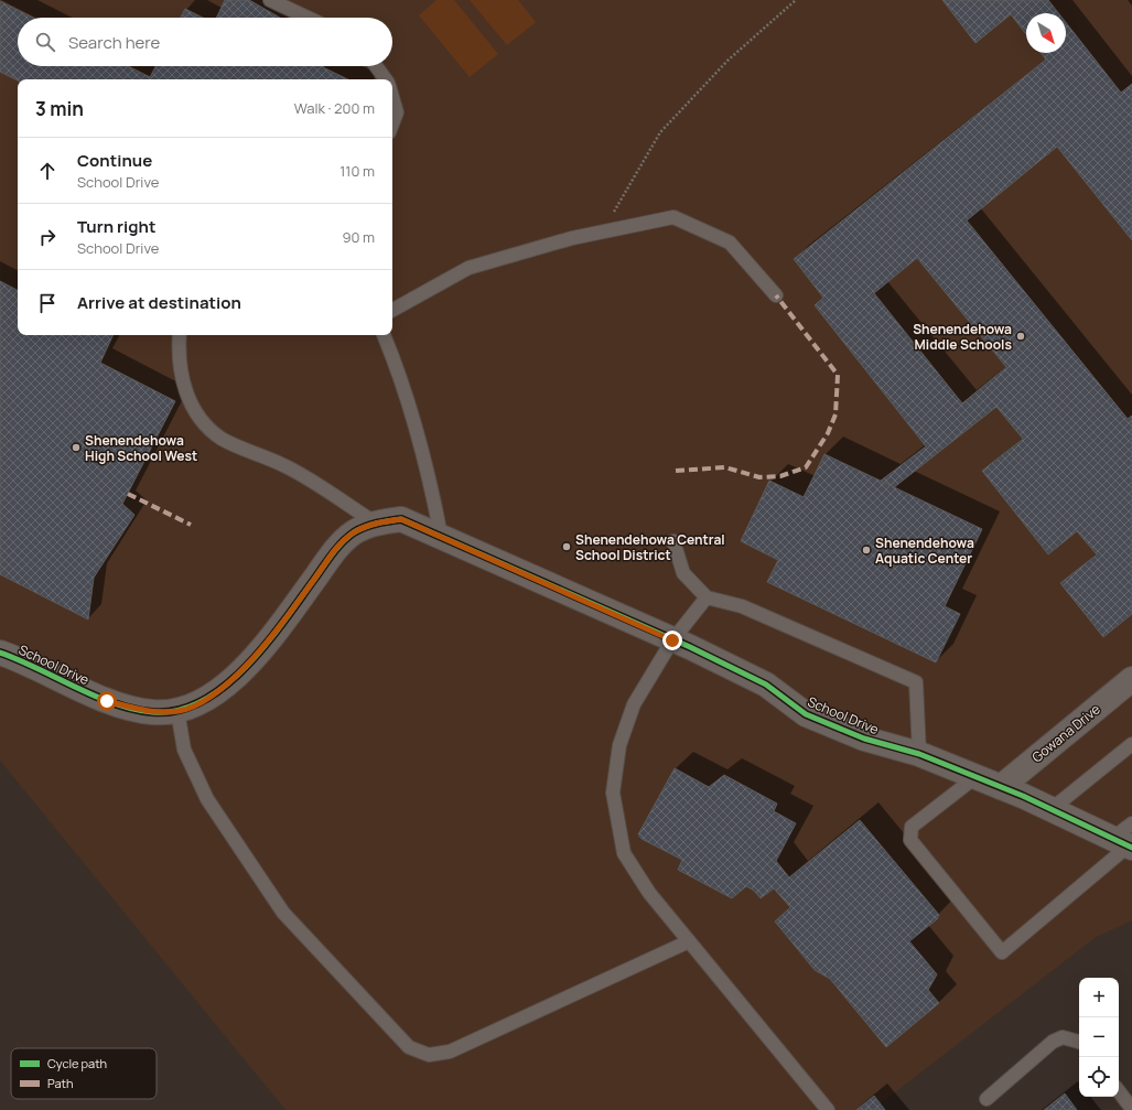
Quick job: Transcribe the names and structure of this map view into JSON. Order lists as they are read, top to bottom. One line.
{"streets":{"street":["School Drive","Gowana Drive"]},"crossings":[["School Drive","Gowana Drive"]],"places":["Shenendehowa Middle Schools","Shenendehowa High School West","Shenendehowa Central School District","Shenendehowa Aquatic Center"],"legend":["Cycle path","Path"],"north":"bottom right","page":{"search":"Search here","heading":["3 min","Walk · 200 m"],"list":[["Continue","School Drive","110 m"],["Turn right","School Drive","90 m"],"Arrive at destination"],"map_buttons":["+","−"]}}
